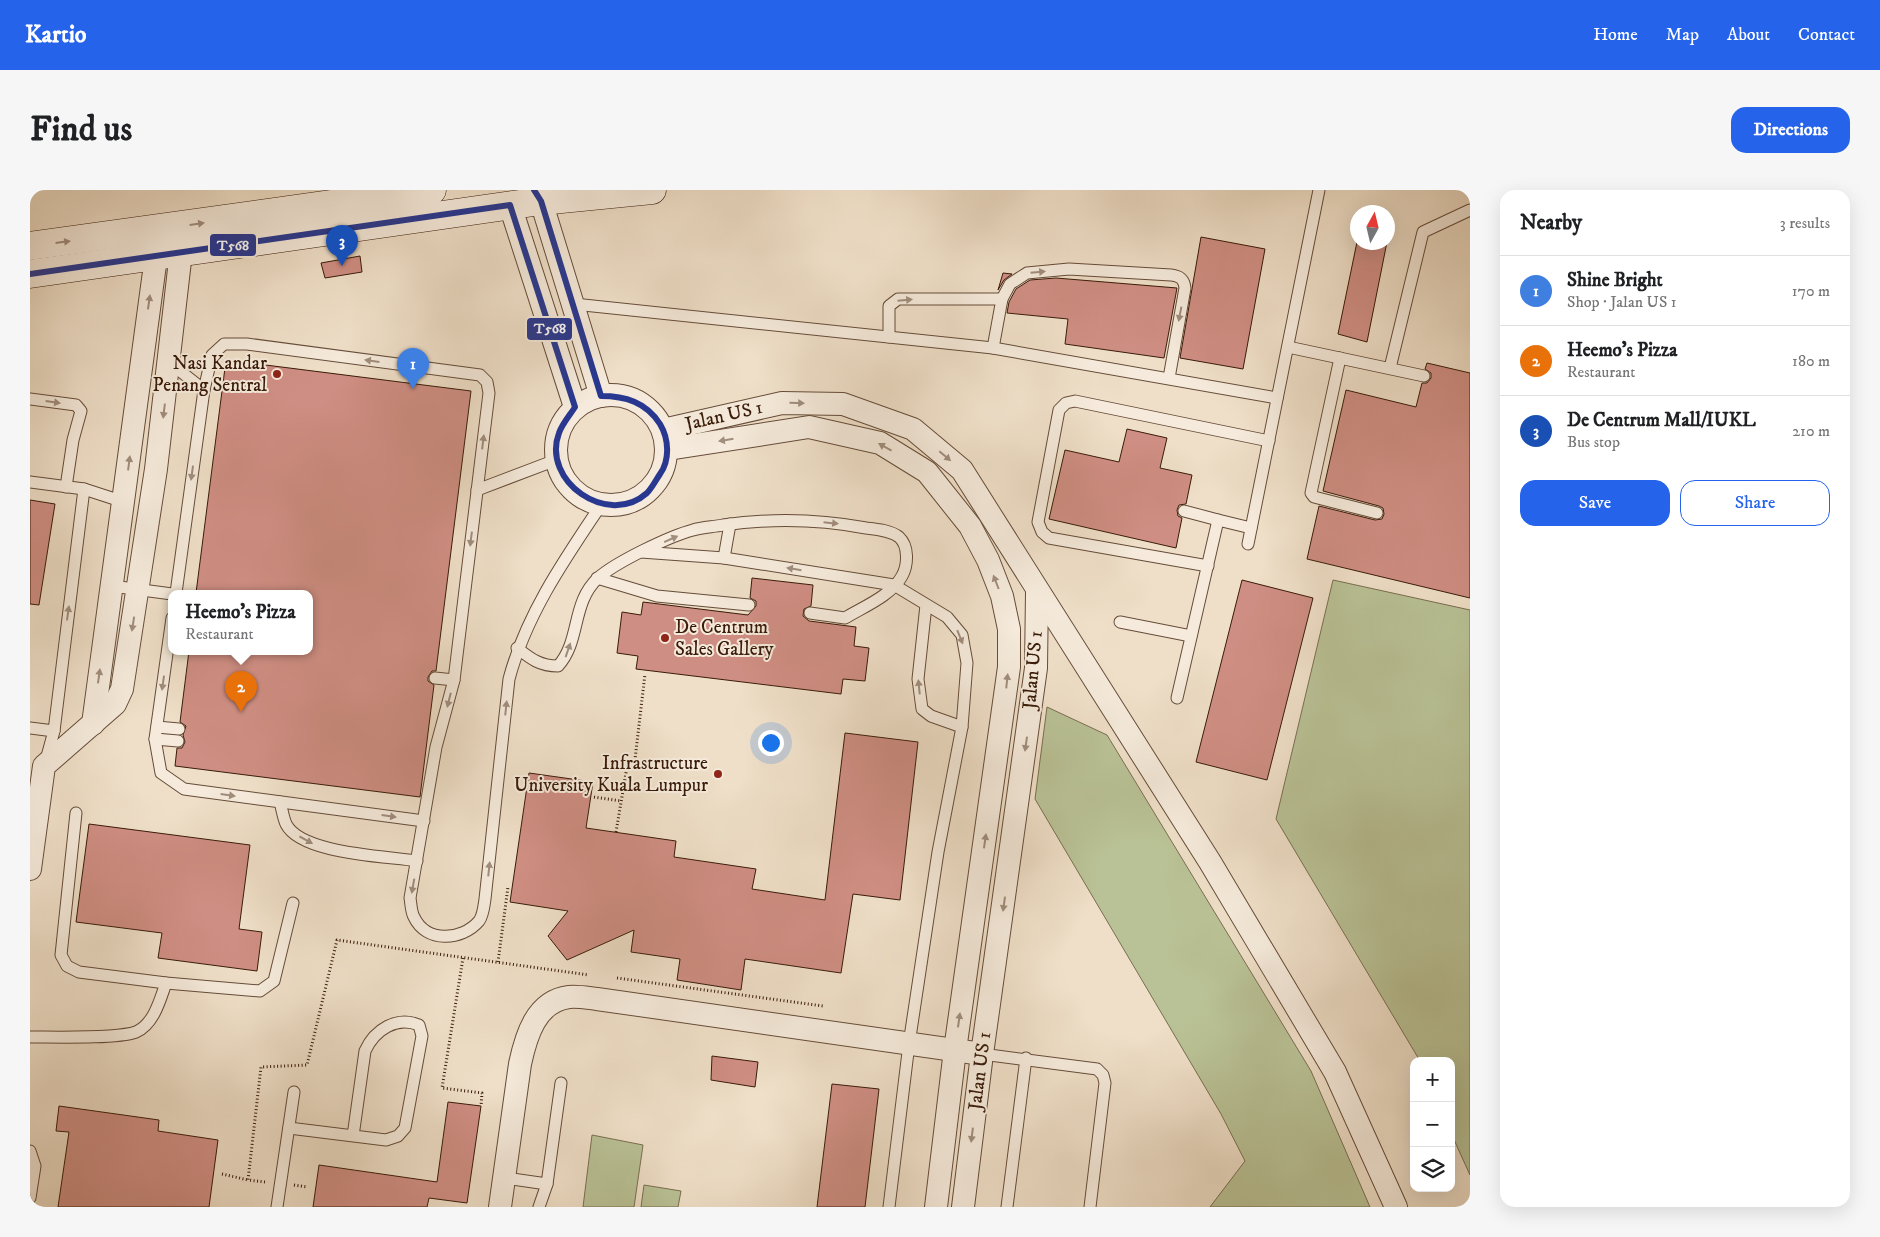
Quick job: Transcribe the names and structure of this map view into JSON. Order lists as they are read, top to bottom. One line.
{"streets":{"street":["Jalan US 1"]},"places":["Nasi Kandar Penang Sentral","De Centrum Sales Gallery","Infrastructure University Kuala Lumpur"],"lines":["transit line T568"],"north":"top","page":{"header":"Kartio","nav":["Home","Map","About","Contact"],"buttons":["Directions",["Save","Share"]],"title":"Find us","heading":["Nearby","3 results"],"pins":["3","1","2"],"list":[{"mark":"1","name":"Shine Bright","note":"Shop · Jalan US 1","value":"170 m"},{"mark":"2","name":"Heemo's Pizza","note":"Restaurant","value":"180 m"},{"mark":"3","name":"De Centrum Mall/IUKL","note":"Bus stop","value":"210 m"}],"popup":["Heemo's Pizza","Restaurant"],"map_buttons":["+","−"]}}
